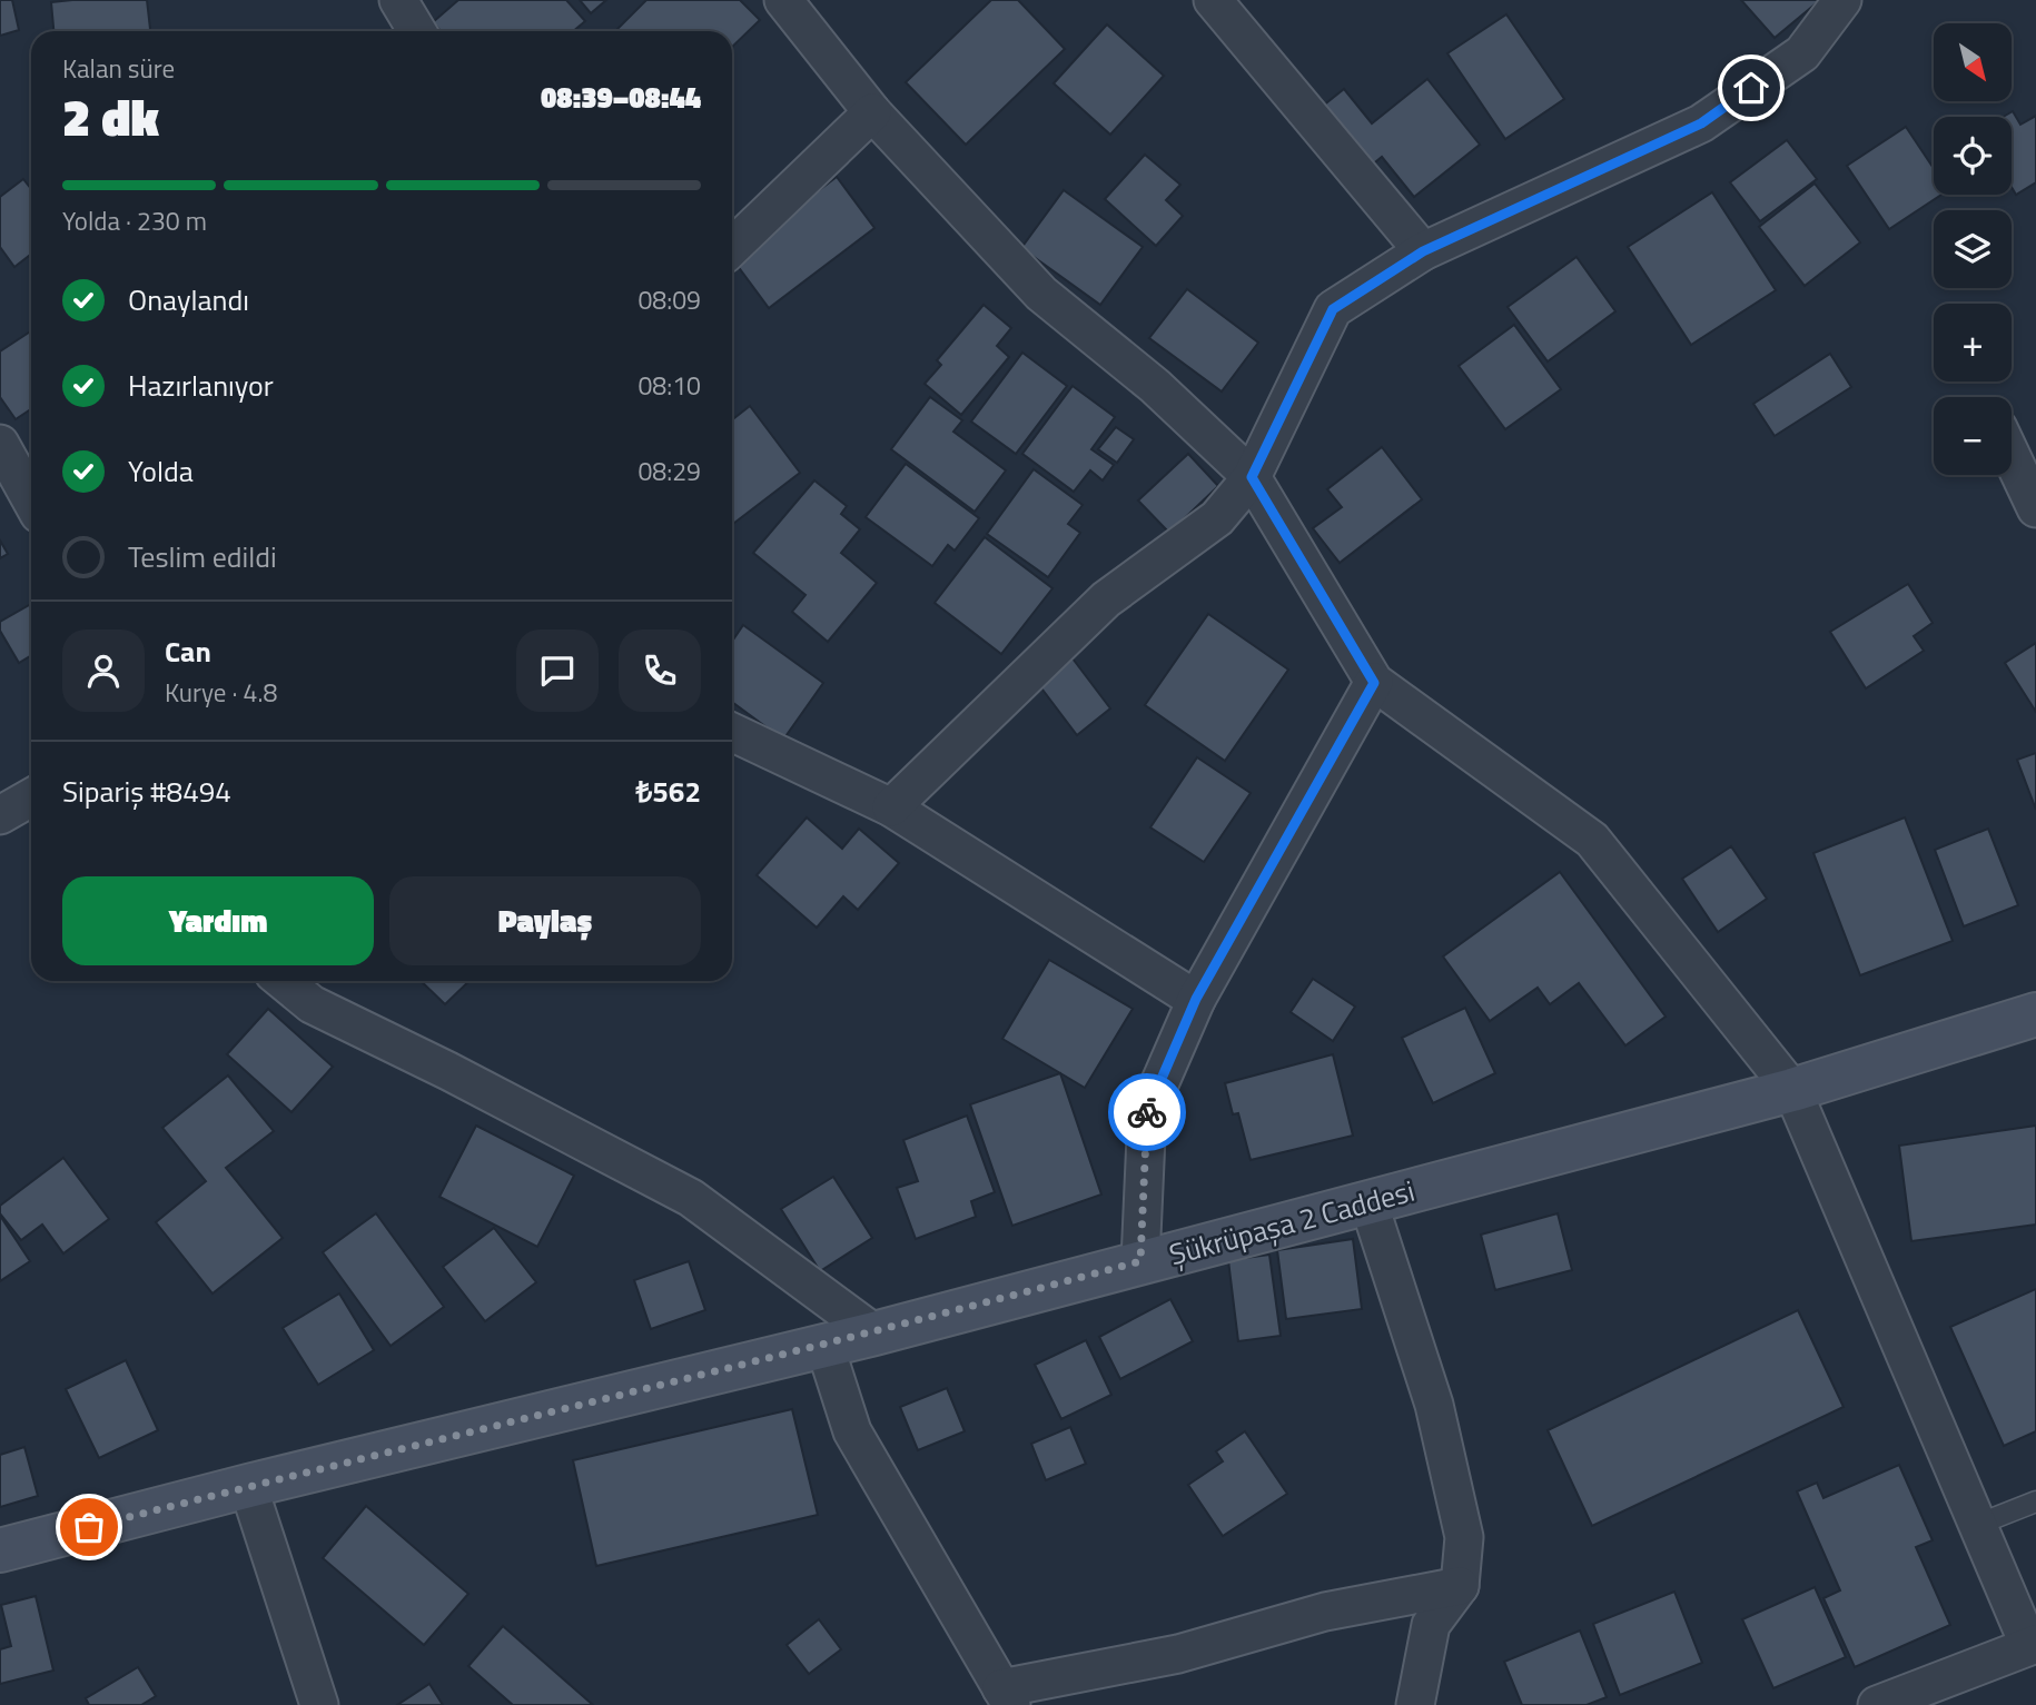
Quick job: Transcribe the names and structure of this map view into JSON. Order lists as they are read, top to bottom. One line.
{"streets":{"main road":["Şükrüpaşa 2 Caddesi"]},"north":"bottom right","page":{"map_buttons":["+","−"],"heading":["2 dk","Kalan süre","08:39–08:44"],"panel":["Can","Kurye · 4.8","Sipariş #8494","₺562"],"bar":"Yolda · 230 m","list":[["Onaylandı","08:09"],["Hazırlanıyor","08:10"],["Yolda","08:29"],"Teslim edildi"],"buttons":["Yardım","Paylaş"]}}
